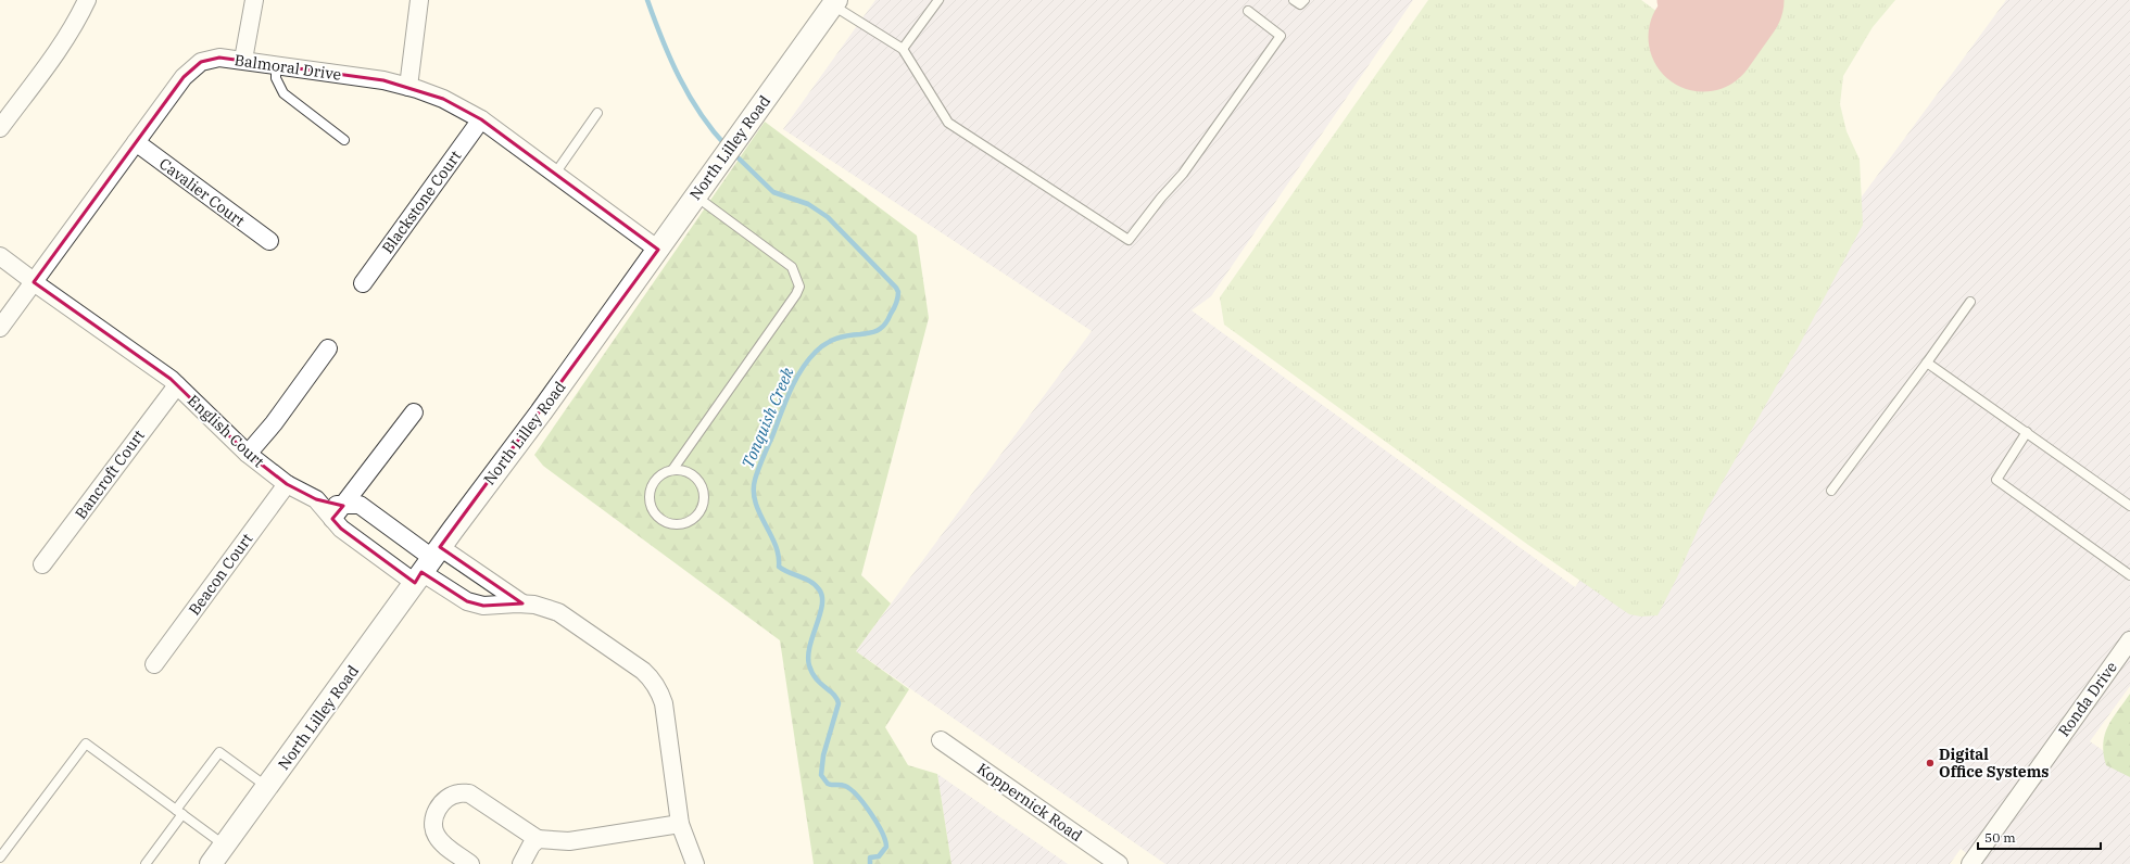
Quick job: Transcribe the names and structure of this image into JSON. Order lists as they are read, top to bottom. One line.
{"streets":{"street":["Balmoral Drive","North Lilley Road","Cavalier Court","Blackstone Court","English Court","Bancroft Court","Beacon Court","Ronda Drive","Koppernick Road"]},"crossings":[["Balmoral Drive","North Lilley Road"],["Balmoral Drive","Cavalier Court"],["Balmoral Drive","Blackstone Court"],["Balmoral Drive","English Court"],["North Lilley Road","English Court"],["English Court","Bancroft Court"],["English Court","Beacon Court"]],"water":["Tonquish Creek"],"places":["Digital Office Systems"],"scale_bar":"50 m"}
